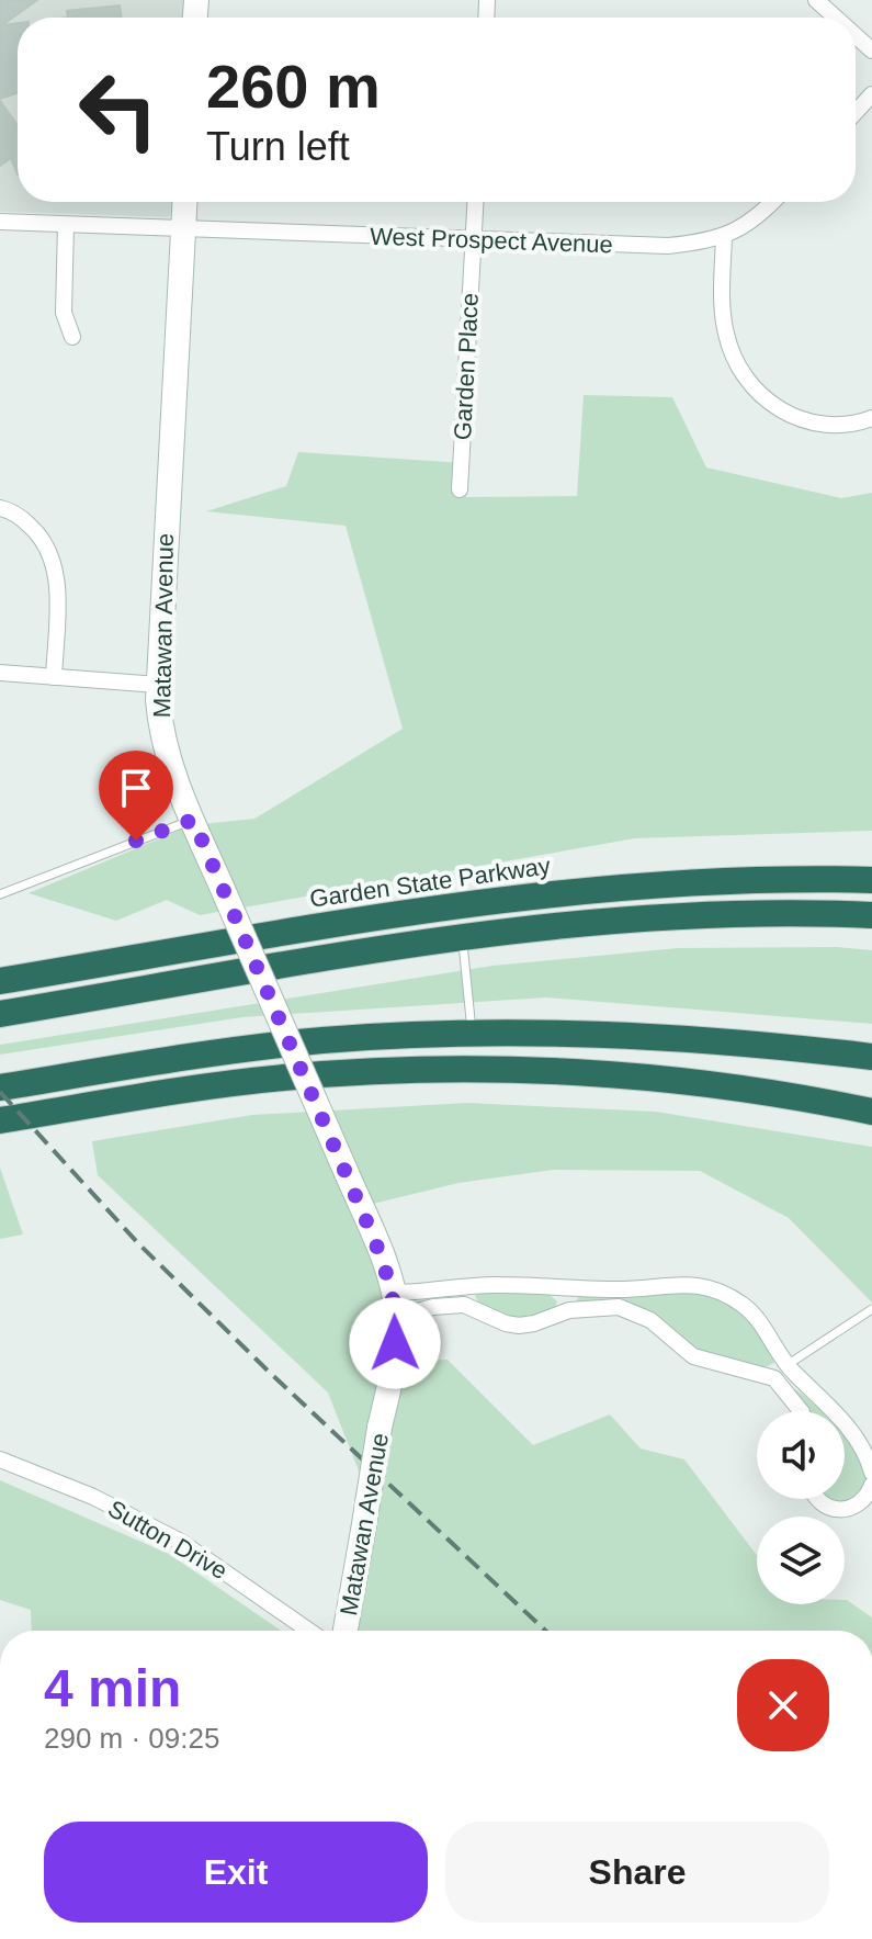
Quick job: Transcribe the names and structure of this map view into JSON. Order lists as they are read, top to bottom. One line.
{"streets":{"highway":["Garden State Parkway"],"street":["West Prospect Avenue","Garden Place","Matawan Avenue","Sutton Drive"]},"crossings":[["West Prospect Avenue","Garden Place"],["West Prospect Avenue","Matawan Avenue"]],"page":{"turn":["260 m","Turn left"],"heading":["4 min","290 m · 09:25"],"buttons":["Exit","Share"]}}
